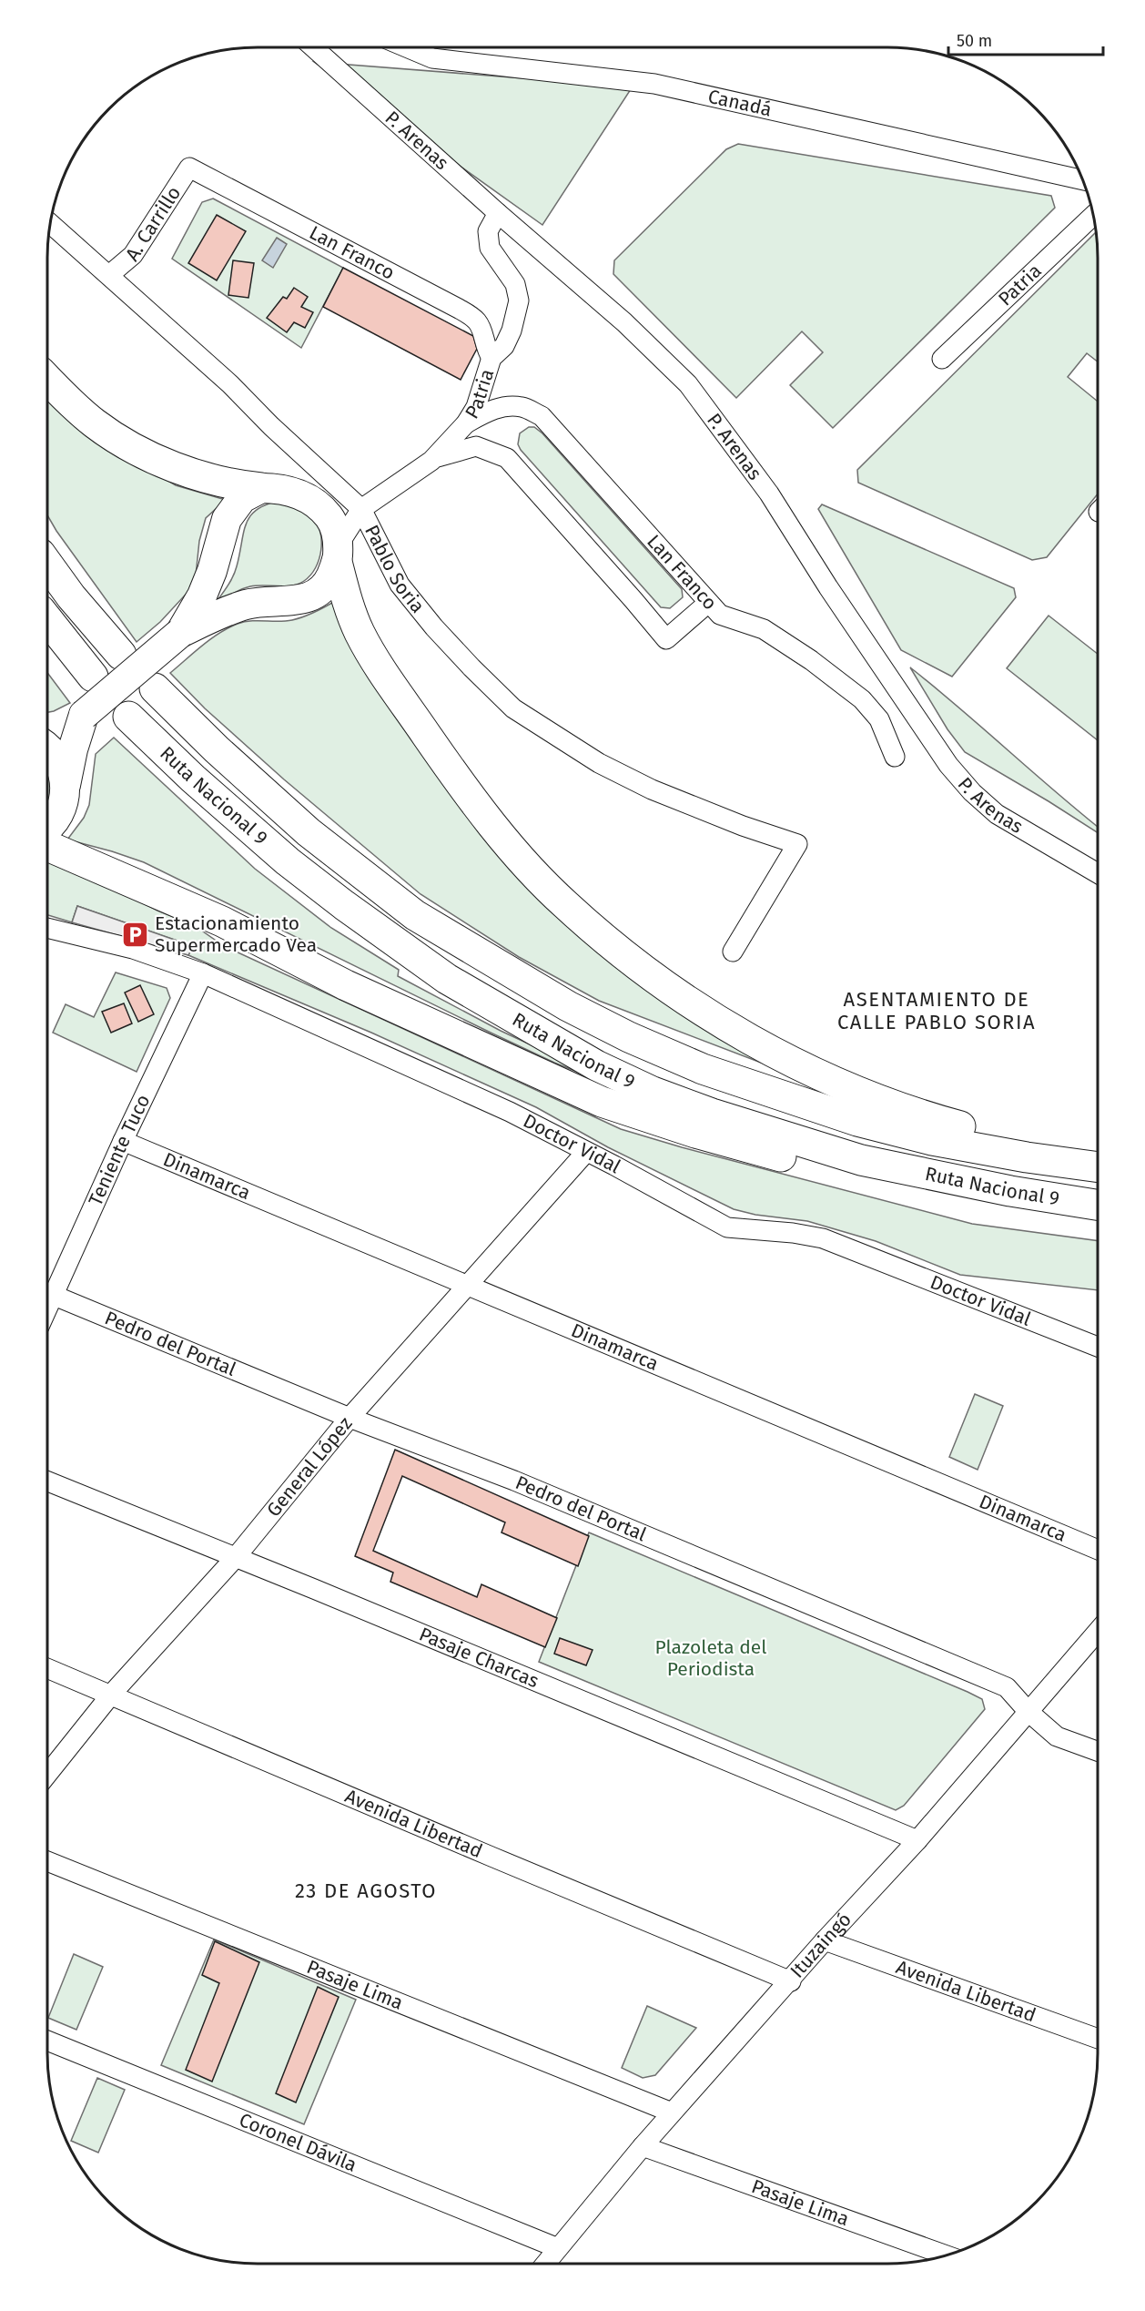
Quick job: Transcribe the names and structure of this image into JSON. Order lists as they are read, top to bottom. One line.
{"streets":{"highway":["Ruta Nacional 9"],"street":["Canadá","P. Arenas","A. Carrillo","Lan Franco","Patria","Pablo Soria","Doctor Vidal","Teniente Tuco","Dinamarca","Pedro del Portal","General López","Pasaje Charcas","Avenida Libertad","Ituzaingó","Pasaje Lima","Coronel Dávila"]},"crossings":[["P. Arenas","Patria"],["A. Carrillo","Lan Franco"],["A. Carrillo","Pablo Soria"],["Lan Franco","Patria"],["Patria","Pablo Soria"],["Doctor Vidal","Teniente Tuco"],["Doctor Vidal","General López"],["Teniente Tuco","Dinamarca"],["Dinamarca","General López"],["Pedro del Portal","General López"],["Pedro del Portal","Ituzaingó"],["General López","Pasaje Charcas"],["General López","Avenida Libertad"],["Pasaje Charcas","Ituzaingó"],["Avenida Libertad","Ituzaingó"],["Ituzaingó","Pasaje Lima"],["Ituzaingó","Coronel Dávila"]],"districts":["ASENTAMIENTO DE CALLE PABLO SORIA","23 DE AGOSTO"],"parks":["Plazoleta del Periodista"],"places":{"parking":["Estacionamiento Supermercado Vea"]},"scale_bar":"50 m"}
